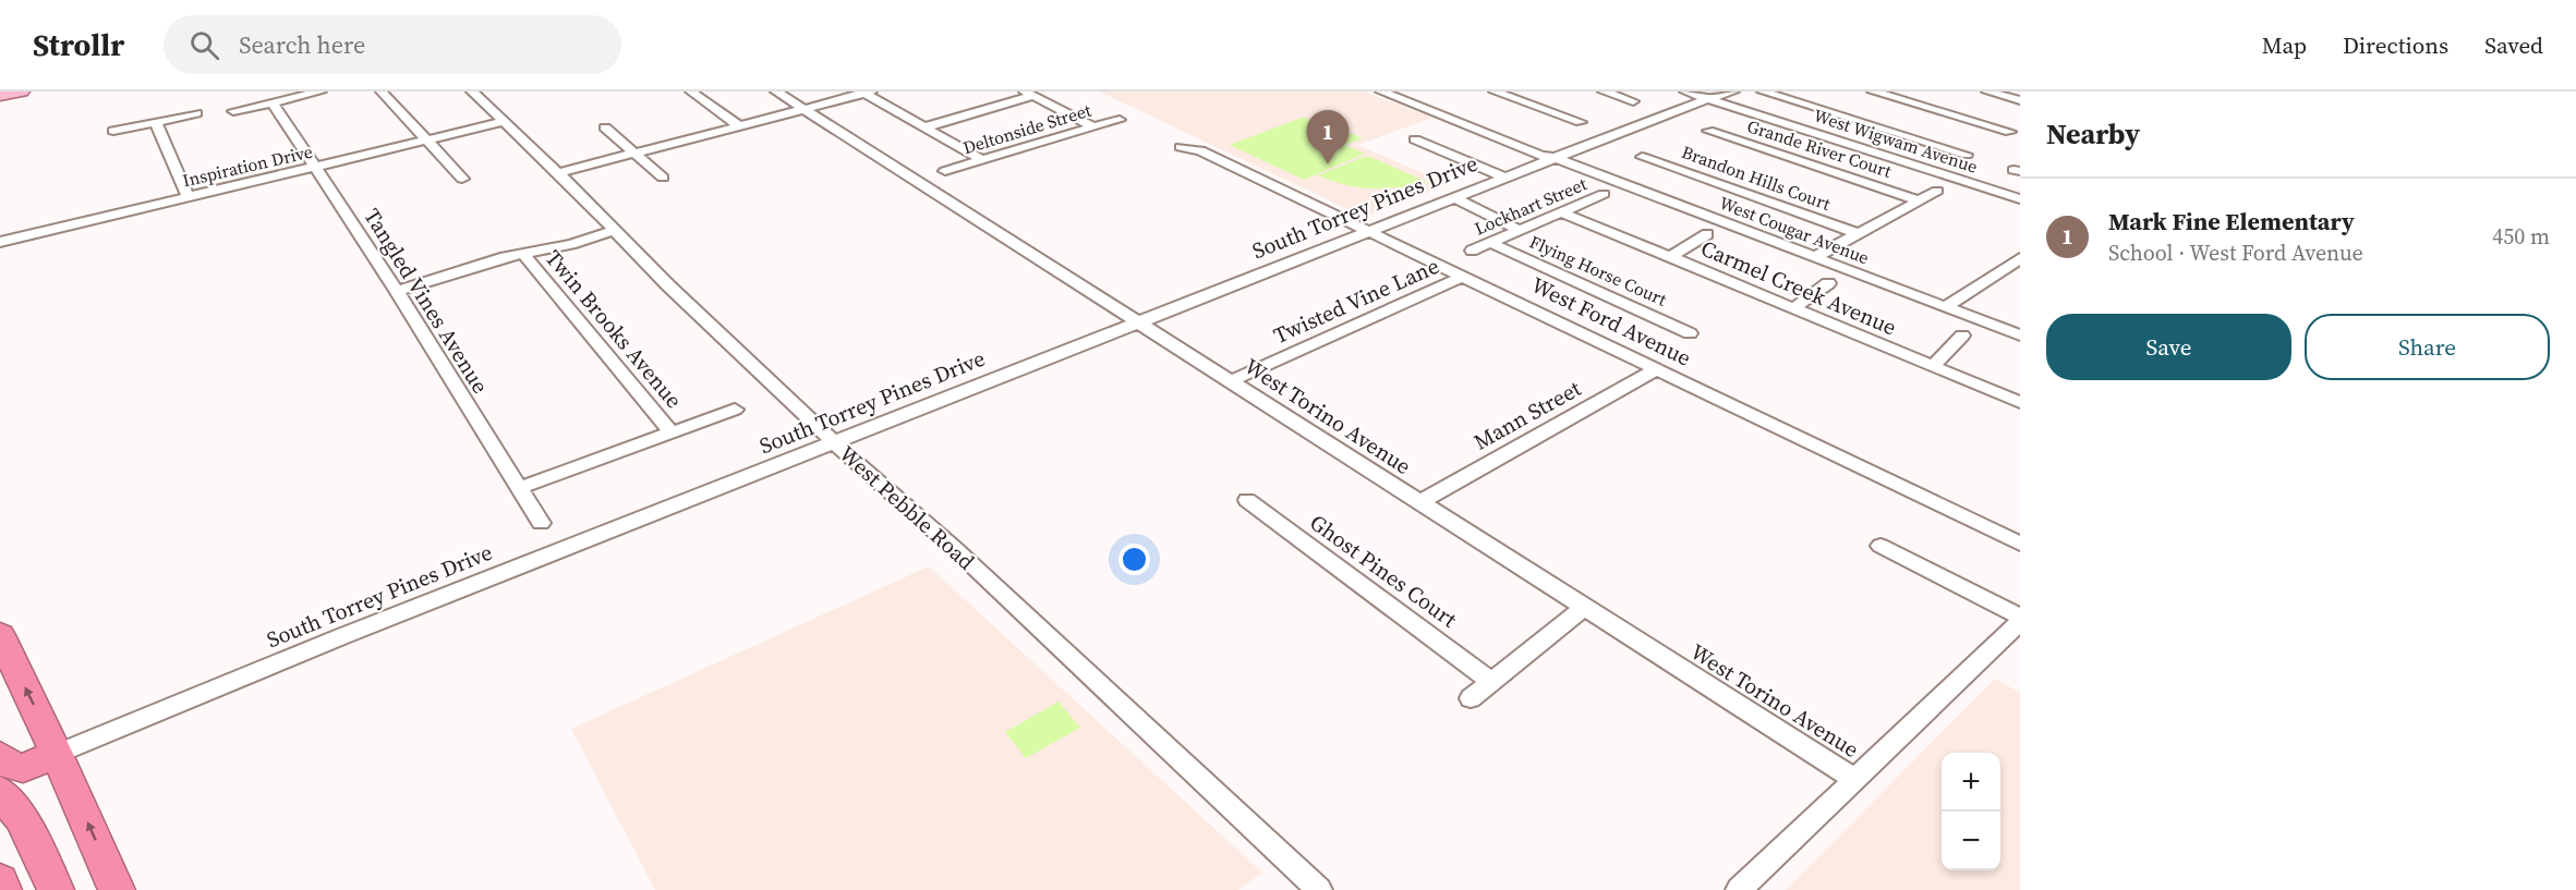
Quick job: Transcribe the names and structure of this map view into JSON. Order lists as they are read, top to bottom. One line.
{"streets":{"street":["Deltonside Street","West Wigwam Avenue","Grande River Court","Inspiration Drive","Brandon Hills Court","Lockhart Street","South Torrey Pines Drive","West Cougar Avenue","Flying Horse Court","Carmel Creek Avenue","Tangled Vines Avenue","Twisted Vine Lane","West Ford Avenue","Twin Brooks Avenue","Mann Street","West Torino Avenue","West Pebble Road","Ghost Pines Court"]},"crossings":[["West Wigwam Avenue","South Torrey Pines Drive"],["Inspiration Drive","Tangled Vines Avenue"],["Inspiration Drive","West Pebble Road"],["Lockhart Street","Flying Horse Court"],["Lockhart Street","Carmel Creek Avenue"],["South Torrey Pines Drive","West Cougar Avenue"],["South Torrey Pines Drive","West Ford Avenue"],["South Torrey Pines Drive","West Torino Avenue"],["South Torrey Pines Drive","West Pebble Road"],["Twisted Vine Lane","West Ford Avenue"],["Twisted Vine Lane","West Torino Avenue"],["West Ford Avenue","Mann Street"],["Mann Street","West Torino Avenue"]],"page":{"header":"Strollr","search":"Search here","nav":["Map","Directions","Saved"],"heading":"Nearby","pins":"1","list":[{"mark":"1","name":"Mark Fine Elementary","note":"School · West Ford Avenue","value":"450 m"}],"buttons":["Save","Share"],"map_buttons":["+","−"]}}
